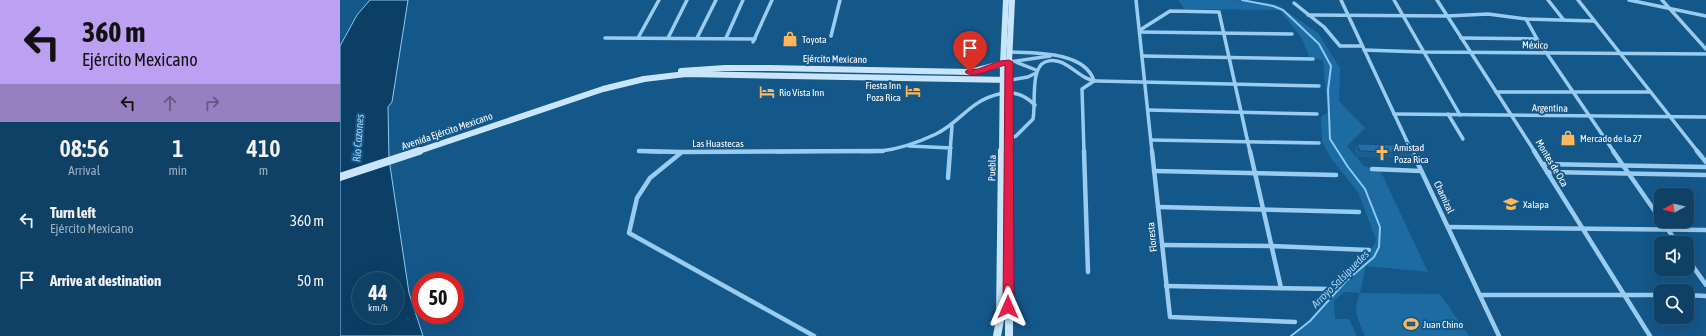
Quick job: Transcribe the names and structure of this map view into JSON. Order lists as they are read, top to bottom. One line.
{"streets":{"main road":["Ejército Mexicano","Avenida Ejército Mexicano","Puebla"],"street":["México","Argentina","Las Huastecas","Montes de Oca","Chamizal","Floresta"]},"crossings":[["México","Montes de Oca"],["México","Chamizal"],["Ejército Mexicano","Avenida Ejército Mexicano"],["Ejército Mexicano","Puebla"],["Argentina","Montes de Oca"],["Argentina","Chamizal"],["Las Huastecas","Puebla"]],"water":["Río Cazones","Arroyo Salsipuedes"],"places":{"shop":["Toyota","Mercado de la 27"],"hotel":["Fiesta Inn Poza Rica","Rio Vista Inn"],"church":["Amistad Poza Rica"],"school or university":["Xalapa"],"sports":["Juan Chino"]},"north":"left","page":{"turn":["360 m","Ejército Mexicano"],"eta":["08:56","Arrival","1","min","410","m"],"list":[{"name":"Turn left","note":"Ejército Mexicano","value":"360 m"},{"name":"Arrive at destination","value":"50 m"}],"speed":"44 km/h","limit":"50"}}
